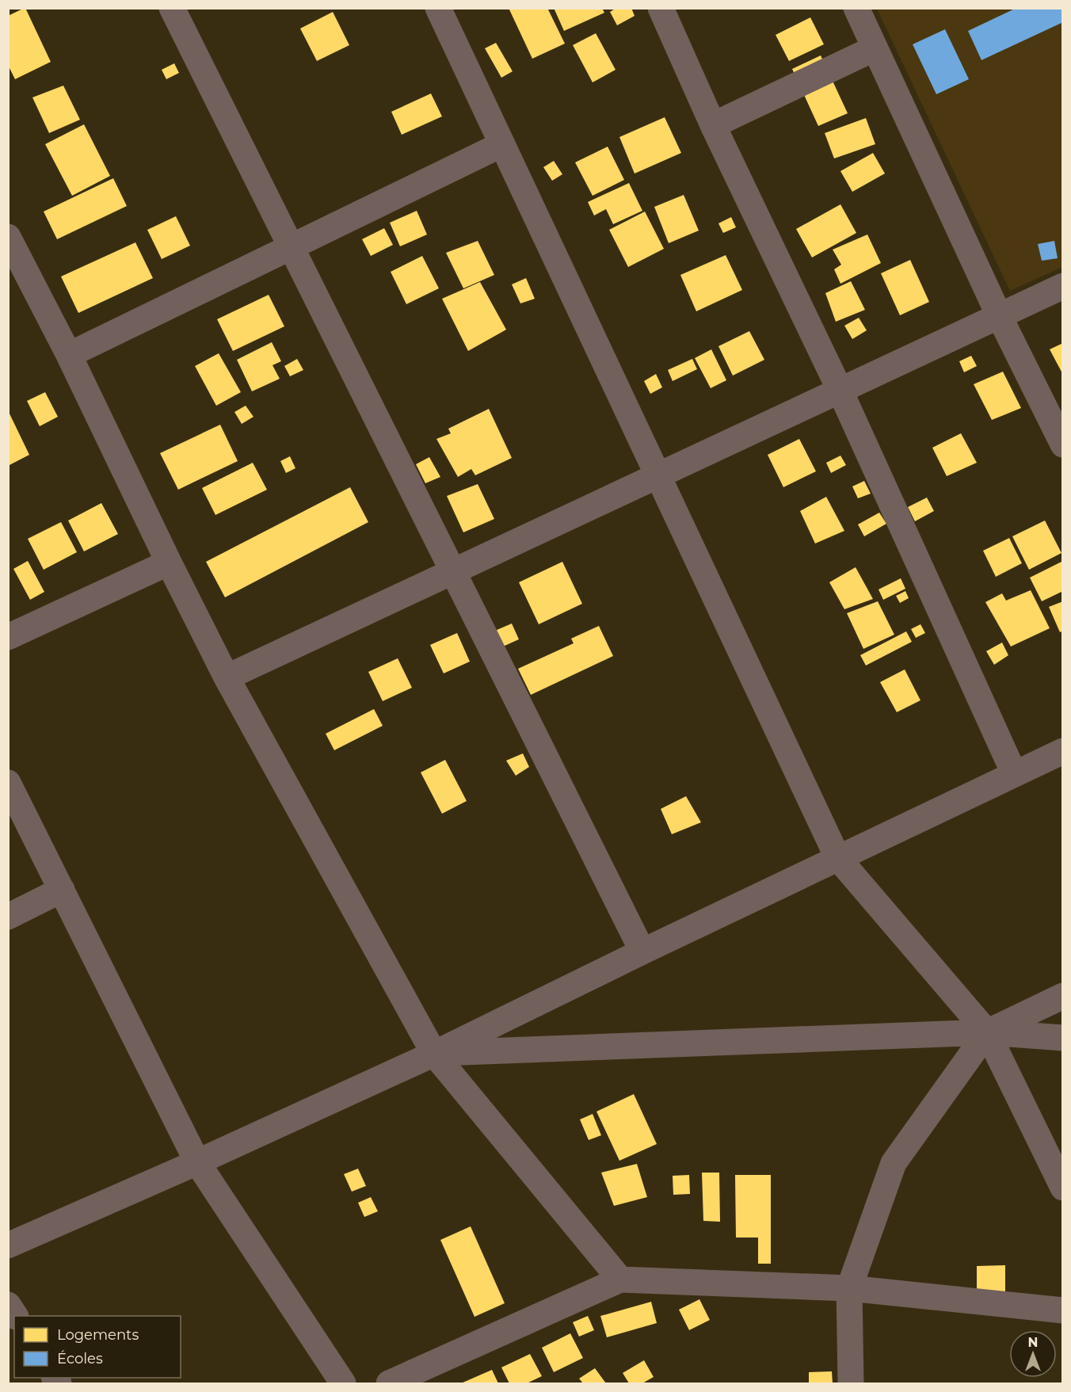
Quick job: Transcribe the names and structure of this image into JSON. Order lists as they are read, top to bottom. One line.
{"legend":["Logements","Écoles"],"north":"top"}
